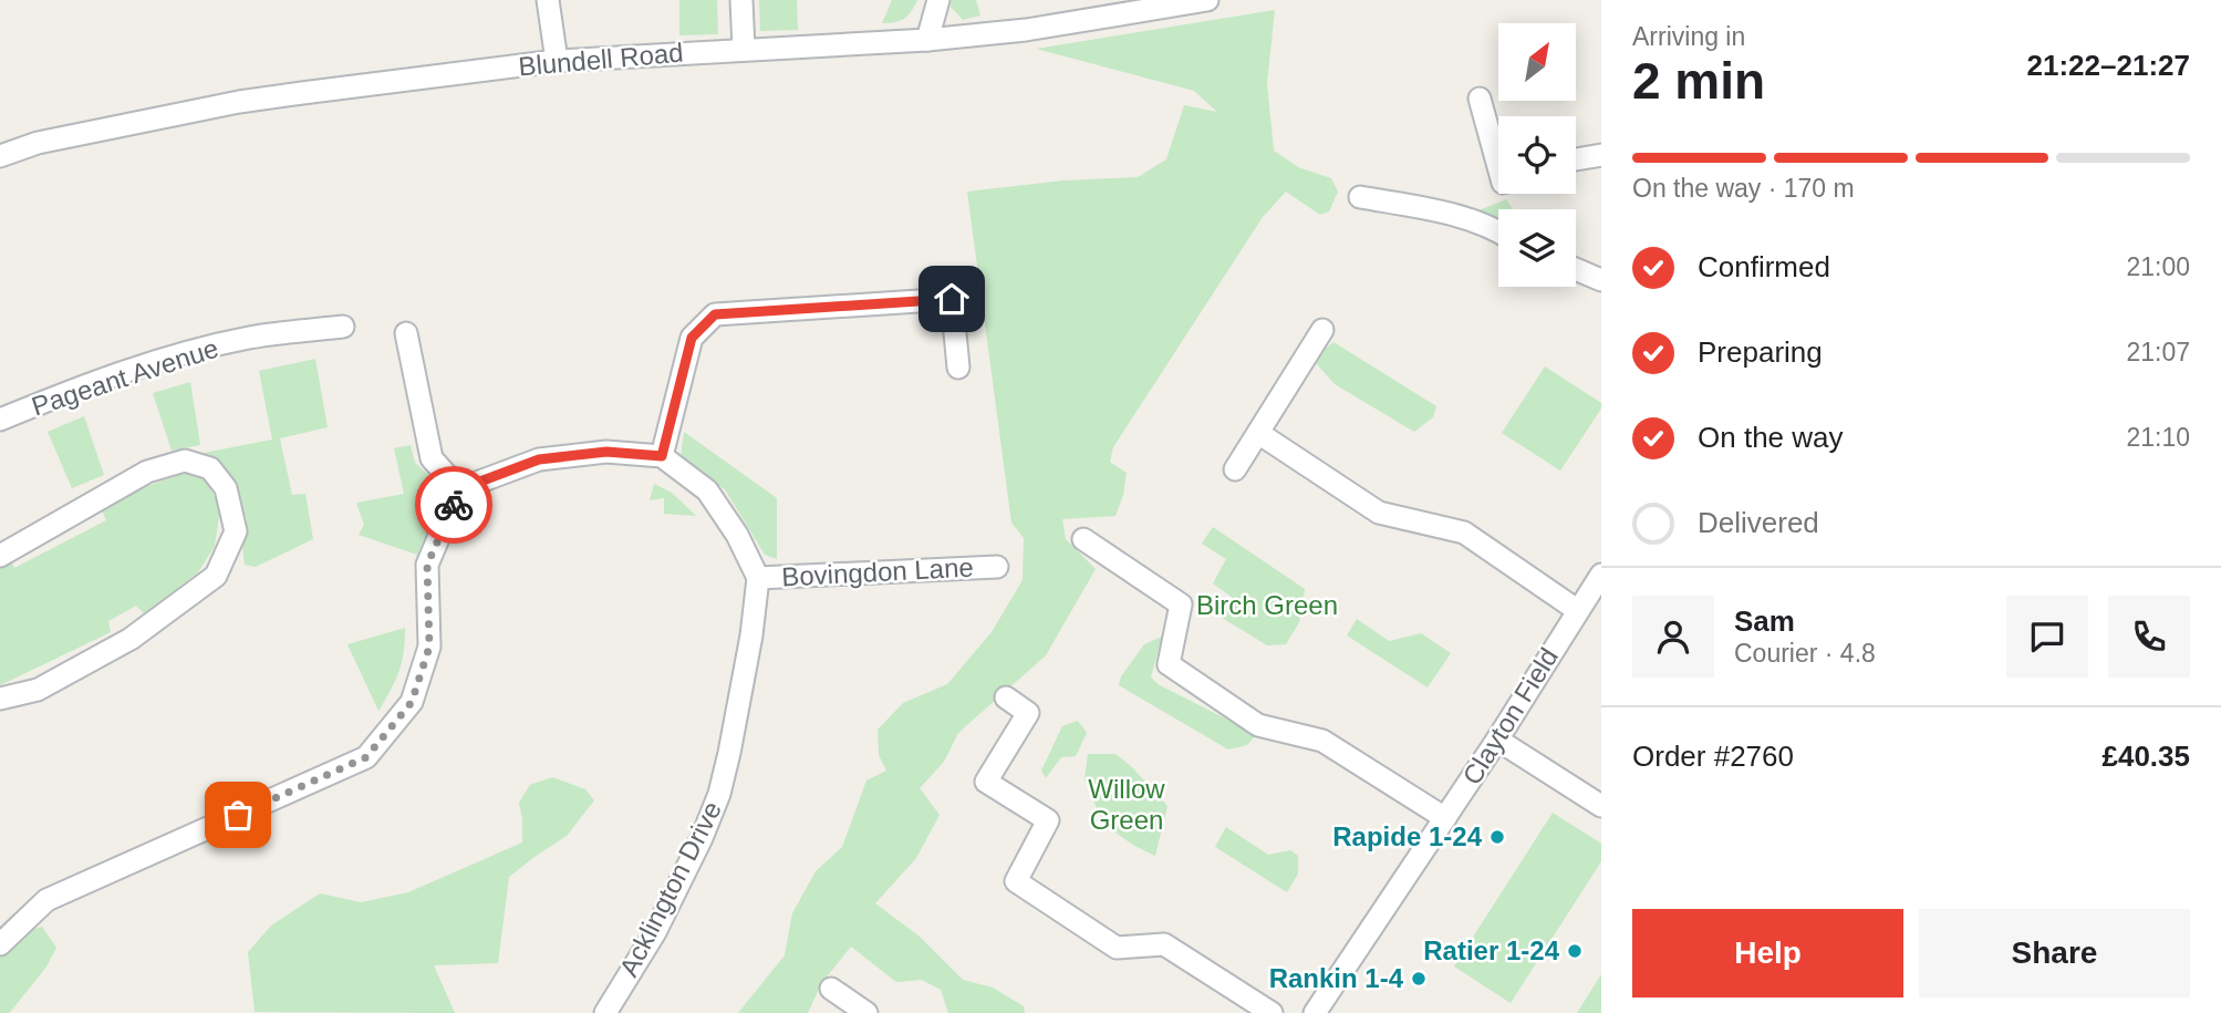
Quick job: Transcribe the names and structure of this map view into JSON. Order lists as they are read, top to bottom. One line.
{"streets":{"street":["Blundell Road","Pageant Avenue","Bovingdon Lane","Clayton Field","Acklington Drive"]},"crossings":[["Bovingdon Lane","Acklington Drive"]],"parks":["Birch Green","Willow Green"],"places":["Rapide 1-24","Ratier 1-24","Rankin 1-4"],"north":"top right","page":{"heading":["2 min","Arriving in","21:22–21:27"],"panel":["Sam","Courier · 4.8","Order #2760","£40.35"],"bar":"On the way · 170 m","list":[["Confirmed","21:00"],["Preparing","21:07"],["On the way","21:10"],"Delivered"],"buttons":["Help","Share"]}}
